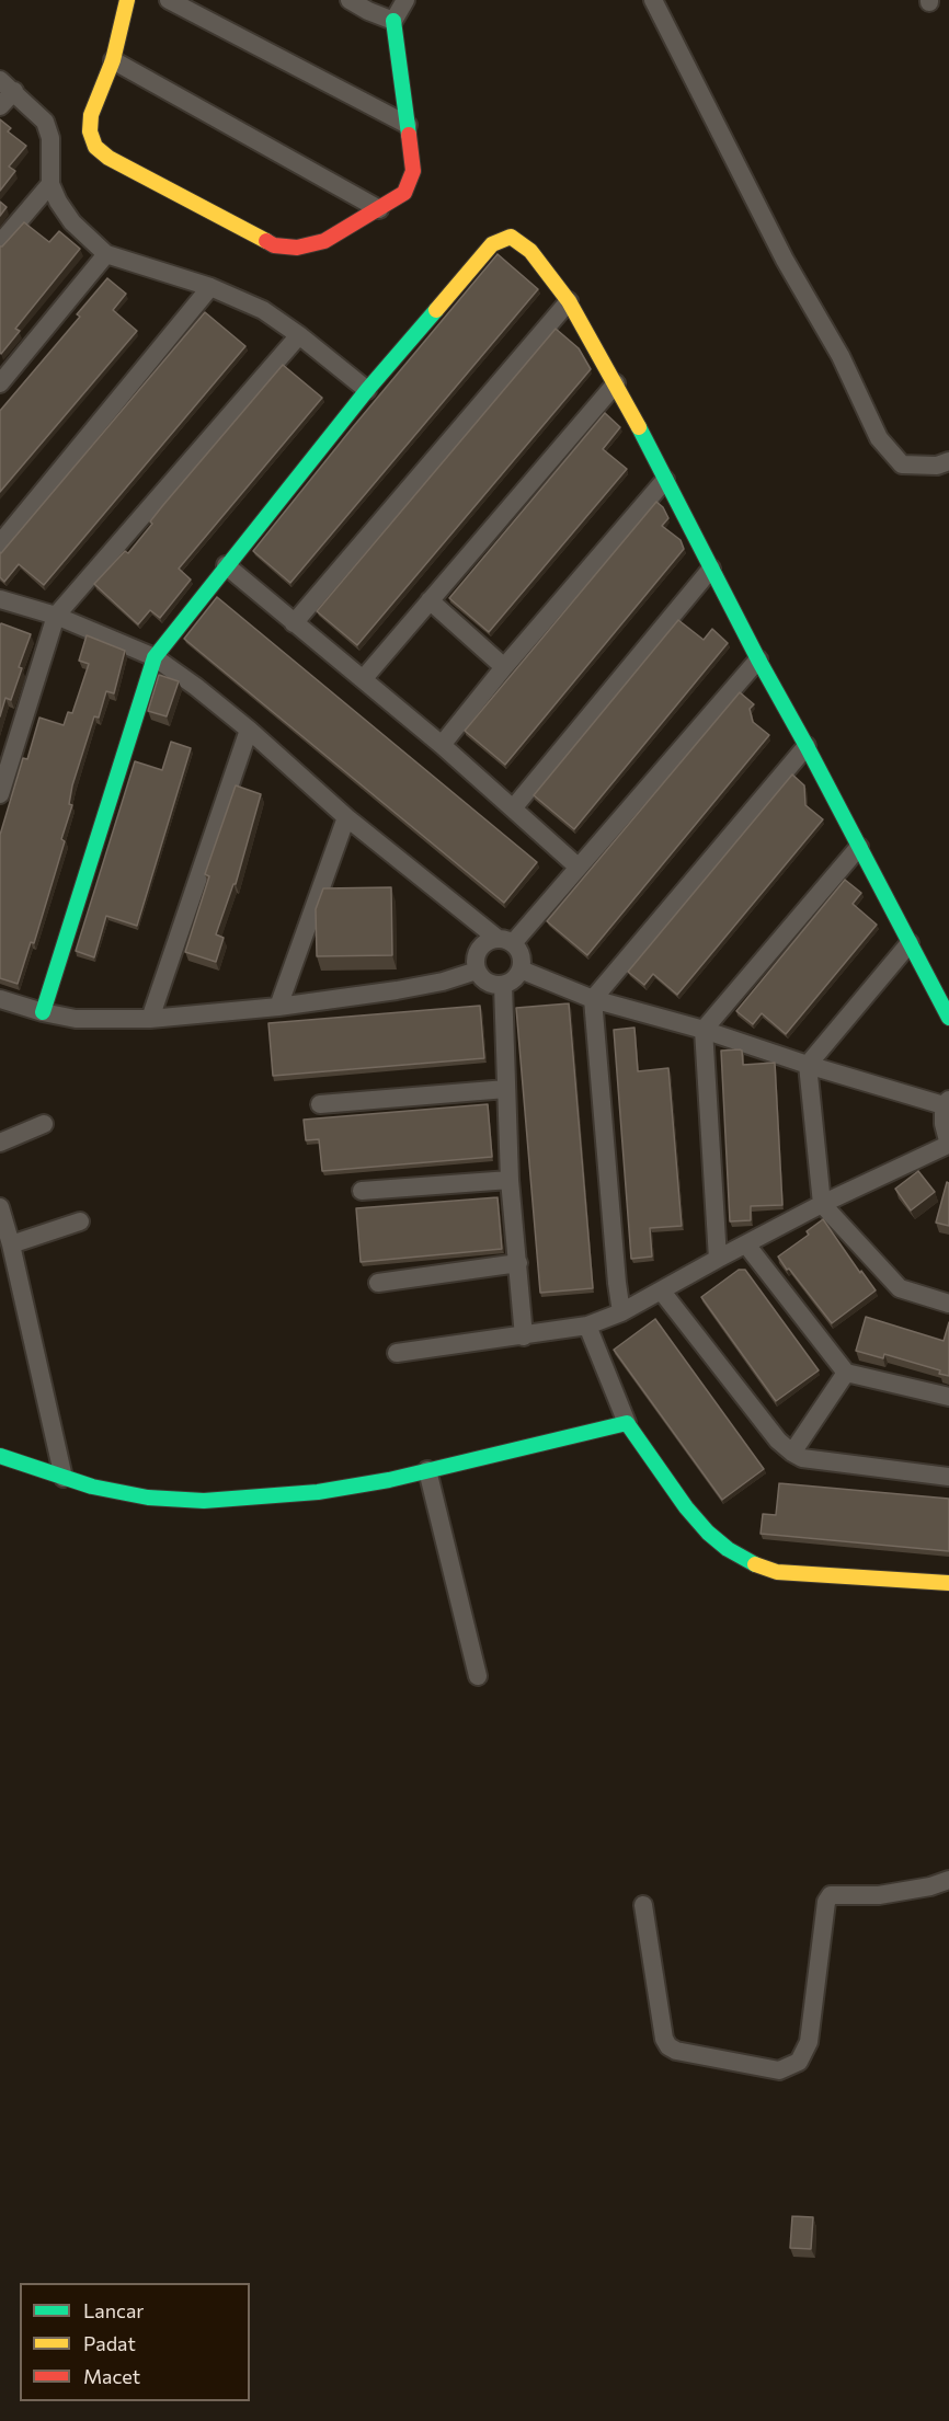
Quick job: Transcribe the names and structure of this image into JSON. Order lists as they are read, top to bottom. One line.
{"legend":["Lancar","Padat","Macet"]}
